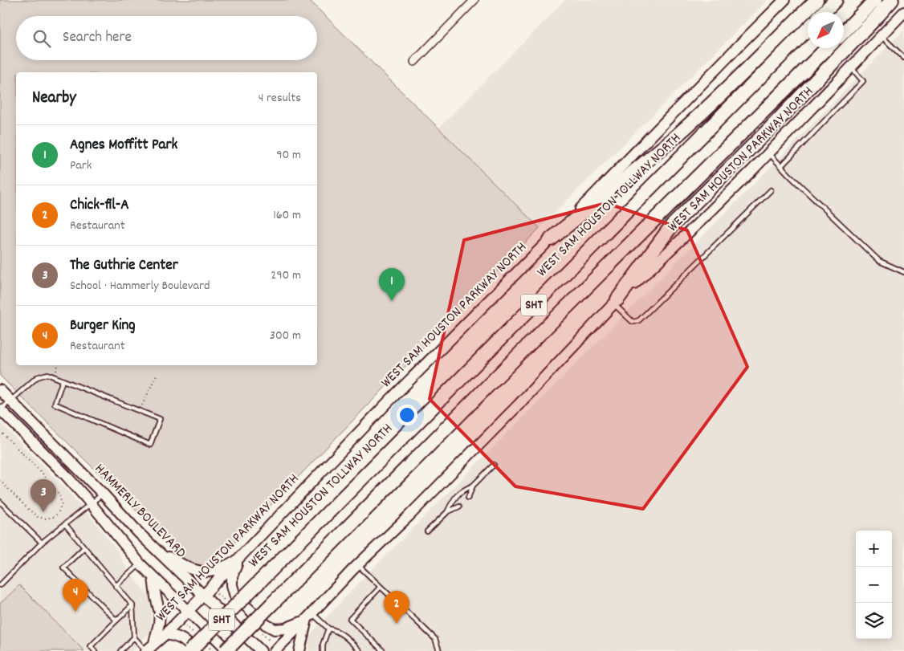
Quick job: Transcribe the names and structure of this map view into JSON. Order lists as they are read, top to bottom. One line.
{"streets":{"highway":["WEST SAM HOUSTON TOLLWAY NORTH","SHT"],"main road":["WEST SAM HOUSTON PARKWAY NORTH","HAMMERLY BOULEVARD"]},"crossings":[["WEST SAM HOUSTON PARKWAY NORTH","HAMMERLY BOULEVARD"]],"north":"bottom left","page":{"search":"Search here","heading":["Nearby","4 results"],"list":[{"mark":"1","name":"Agnes Moffitt Park","note":"Park","value":"90 m"},{"mark":"2","name":"Chick-fil-A","note":"Restaurant","value":"160 m"},{"mark":"3","name":"The Guthrie Center","note":"School · Hammerly Boulevard","value":"290 m"},{"mark":"4","name":"Burger King","note":"Restaurant","value":"300 m"}],"pins":["1","3","4","2"],"map_buttons":["+","−"]}}
